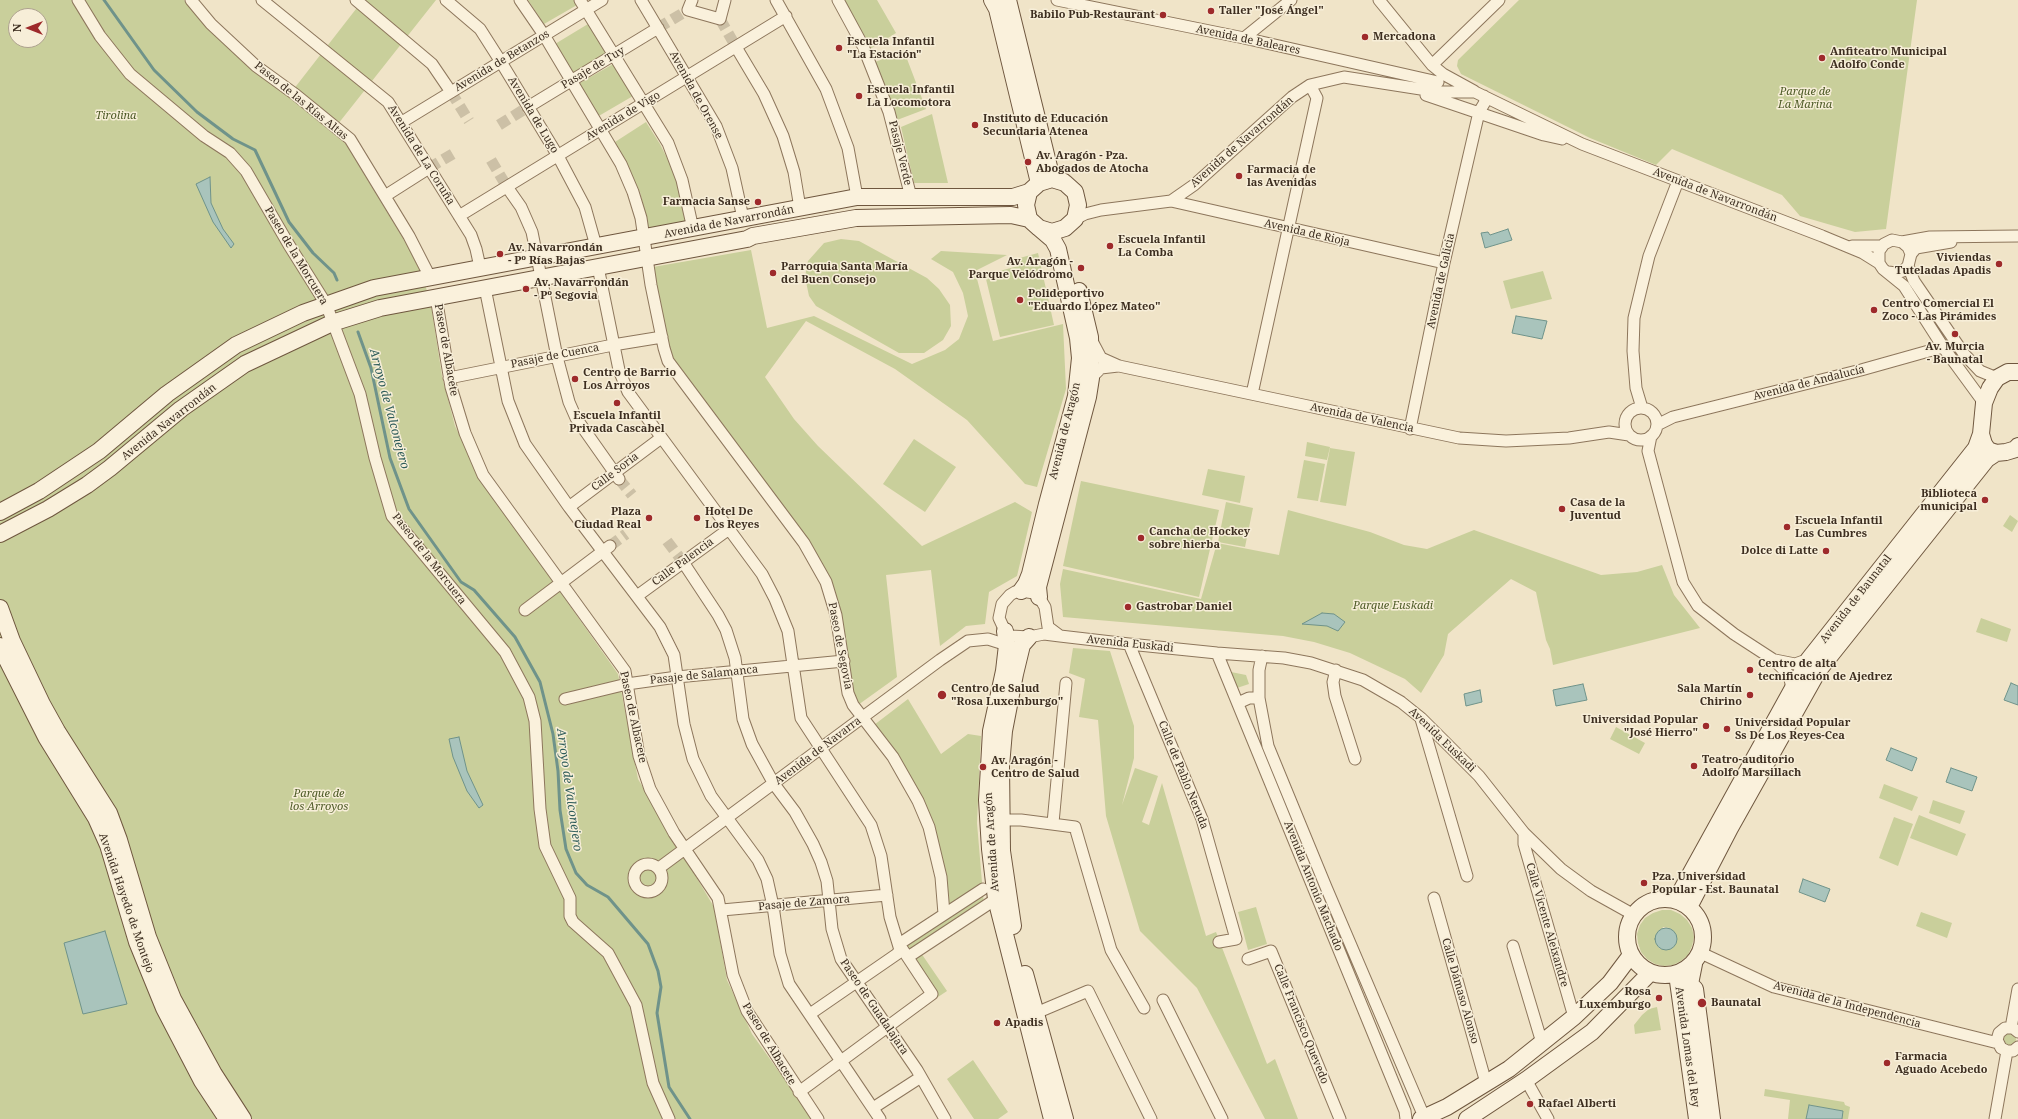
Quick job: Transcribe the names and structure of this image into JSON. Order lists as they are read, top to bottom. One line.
{"streets":{"main road":["Avenida de Navarrondán","Avenida Navarrondán","Avenida de Aragón","Avenida de Baunatal","Avenida Hayedo de Montejo","Avenida Lomas del Rey"],"street":["Avenida de Baleares","Avenida de Betanzos","Pasaje de Tuy","Avenida de Orense","Paseo de las Rías Altas","Avenida de Lugo","Avenida de Vigo","Pasaje Verde","Avenida de La Coruña","Avenida de Rioja","Paseo de la Morcuera","Avenida de Galicia","Paseo de Albacete","Pasaje de Cuenca","Avenida de Andalucía","Avenida de Valencia","Calle Soria","Calle Palencia","Avenida Euskadi","Paseo de Segovia","Pasaje de Salamanca","Avenida de Navarra","Calle de Pablo Neruda","Avenida Antonio Machado","Pasaje de Zamora","Calle Vicente Aleixandre","Calle Dámaso Alonso","Avenida de la Independencia","Paseo de Guadalajara","Calle Francisco Quevedo"]},"crossings":[["Avenida de Betanzos","Avenida de Lugo"],["Avenida de Betanzos","Avenida de La Coruña"],["Avenida de Betanzos","Paseo de Segovia"],["Pasaje de Tuy","Avenida de Orense"],["Pasaje de Tuy","Avenida de Lugo"],["Pasaje de Tuy","Paseo de Segovia"],["Avenida de Orense","Avenida de Vigo"],["Avenida de Orense","Avenida de Navarrondán"],["Paseo de las Rías Altas","Avenida de Navarrondán"],["Paseo de las Rías Altas","Avenida Navarrondán"],["Avenida de Lugo","Avenida de Vigo"],["Avenida de Lugo","Avenida de Navarrondán"],["Avenida de Vigo","Avenida de La Coruña"],["Avenida de Vigo","Paseo de Segovia"],["Avenida de Navarrondán","Pasaje Verde"],["Avenida de Navarrondán","Avenida de La Coruña"],["Avenida de Navarrondán","Avenida de Rioja"],["Avenida de Navarrondán","Avenida de Galicia"],["Avenida de Navarrondán","Paseo de Albacete"],["Avenida de Navarrondán","Avenida Navarrondán"],["Avenida de Navarrondán","Avenida de Aragón"],["Avenida de Navarrondán","Paseo de Segovia"],["Avenida de Rioja","Avenida de Galicia"],["Paseo de la Morcuera","Avenida Navarrondán"],["Avenida de Galicia","Avenida de Valencia"],["Paseo de Albacete","Pasaje de Cuenca"],["Paseo de Albacete","Avenida Navarrondán"],["Paseo de Albacete","Pasaje de Salamanca"],["Paseo de Albacete","Avenida de Navarra"],["Paseo de Albacete","Pasaje de Zamora"],["Pasaje de Cuenca","Paseo de Segovia"],["Avenida de Andalucía","Avenida de Valencia"],["Avenida de Aragón","Avenida Euskadi"],["Calle Palencia","Paseo de Guadalajara"],["Avenida de Baunatal","Avenida Euskadi"],["Avenida de Baunatal","Avenida de la Independencia"],["Avenida de Baunatal","Avenida Lomas del Rey"],["Avenida Euskadi","Calle de Pablo Neruda"],["Avenida Euskadi","Avenida Antonio Machado"],["Avenida Euskadi","Calle Vicente Aleixandre"],["Avenida Euskadi","Avenida de la Independencia"],["Avenida Euskadi","Avenida Lomas del Rey"],["Paseo de Segovia","Pasaje de Salamanca"],["Paseo de Segovia","Avenida de Navarra"],["Pasaje de Salamanca","Paseo de Guadalajara"],["Avenida de Navarra","Paseo de Guadalajara"],["Pasaje de Zamora","Paseo de Guadalajara"],["Avenida de la Independencia","Avenida Lomas del Rey"]],"water":["Arroyo de Valconejero"],"parks":["Parque de La Marina","Tirolina","Parque Euskadi","Parque de los Arroyos"],"places":["Taller \"José Ángel\"","Babilo Pub-Restaurant","Mercadona","Escuela Infantil \"La Estación\"","Anfiteatro Municipal Adolfo Conde","Escuela Infantil La Locomotora","Instituto de Educación Secundaria Atenea","Av. Aragón - Pza. Abogados de Atocha","Farmacia de las Avenidas","Farmacia Sanse","Escuela Infantil La Comba","Av. Navarrondán - Pº Rías Bajas","Viviendas Tuteladas Apadis","Av. Aragón - Parque Velódromo","Parroquia Santa María del Buen Consejo","Av. Navarrondán - Pº Segovia","Polideportivo \"Eduardo López Mateo\"","Centro Comercial El Zoco - Las Pirámides","Av. Murcia - Baunatal","Centro de Barrio Los Arroyos","Escuela Infantil Privada Cascabel","Biblioteca municipal","Casa de la Juventud","Plaza Ciudad Real","Hotel De Los Reyes","Escuela Infantil Las Cumbres","Cancha de Hockey sobre hierba","Dolce di Latte","Gastrobar Daniel","Centro de alta tecnificación de Ajedrez","Centro de Salud \"Rosa Luxemburgo\"","Sala Martín Chirino","Universidad Popular \"José Hierro\"","Universidad Popular Ss De Los Reyes-Cea","Teatro-auditorio Adolfo Marsillach","Av. Aragón - Centro de Salud","Pza. Universidad Popular - Est. Baunatal","Rosa Luxemburgo","Baunatal","Apadis","Farmacia Aguado Acebedo","Rafael Alberti"],"north":"left"}
